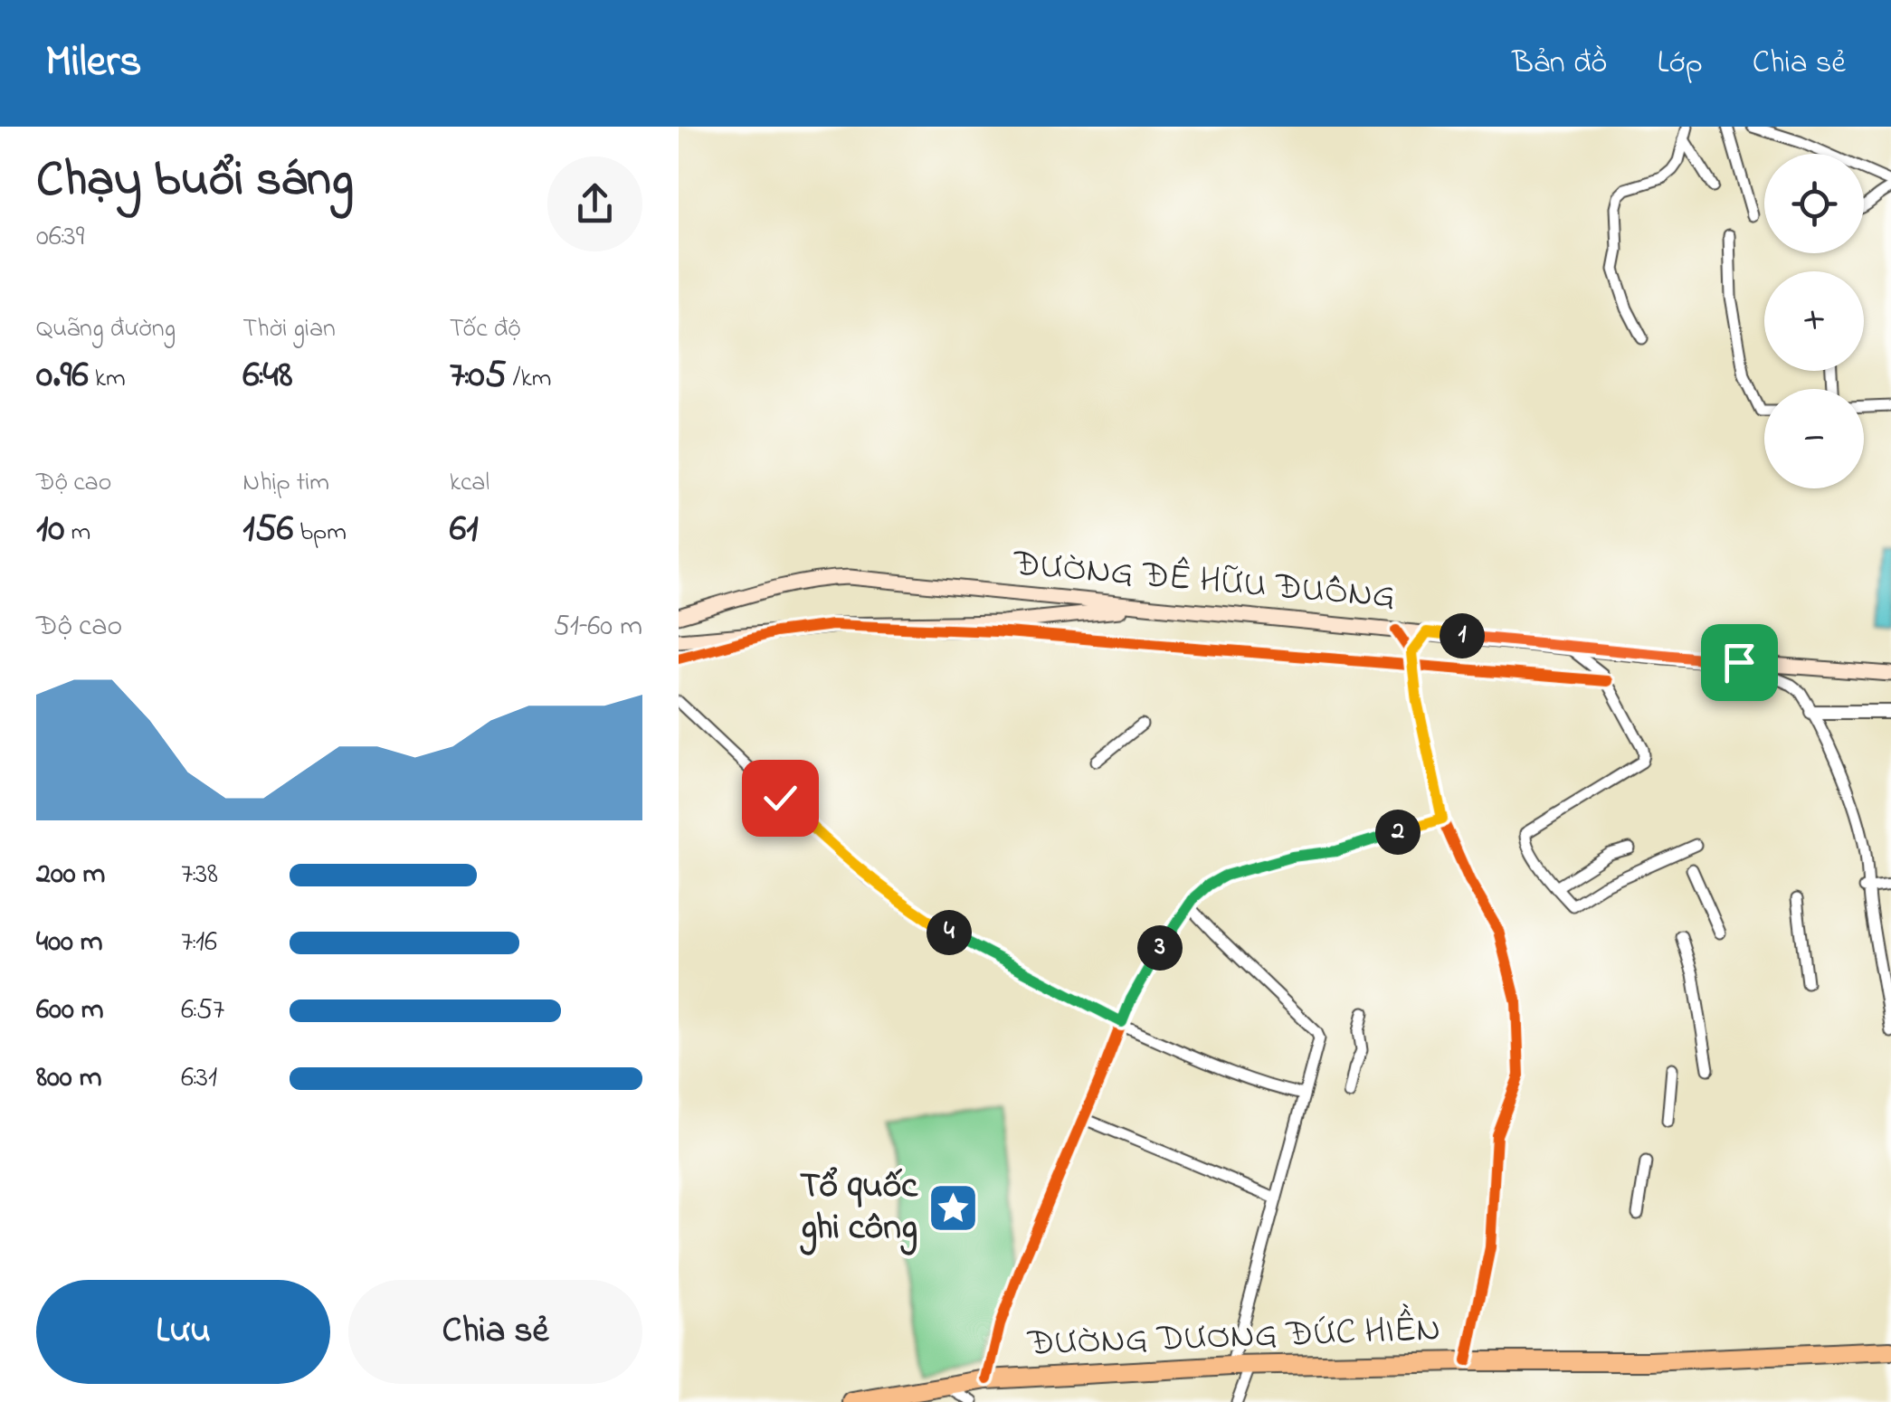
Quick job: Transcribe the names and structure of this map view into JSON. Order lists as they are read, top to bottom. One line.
{"streets":{"highway":["ĐƯỜNG DƯƠNG ĐỨC HIỀN"],"main road":["ĐƯỜNG ĐÊ HỮU ĐUỐNG"]},"places":{"place":["Tổ quốc ghi công"]},"page":{"header":"Milers","nav":["Bản đồ","Lớp","Chia sẻ"],"heading":["Chạy buổi sáng","06:39"],"map_buttons":["+","−"],"stats":[["Quãng đường","0.96 km"],["Thời gian","6:48"],["Tốc độ","7:05 /km"],["Độ cao","10 m"],["Nhịp tim","156 bpm"],["kcal","61"]],"chart":["Độ cao","51–60 m"],"pins":["1","2","4","3"],"list":[{"name":"200 m","note":"7:38"},{"name":"400 m","note":"7:16"},{"name":"600 m","note":"6:57"},{"name":"800 m","note":"6:31"}],"buttons":["Lưu","Chia sẻ"]}}
